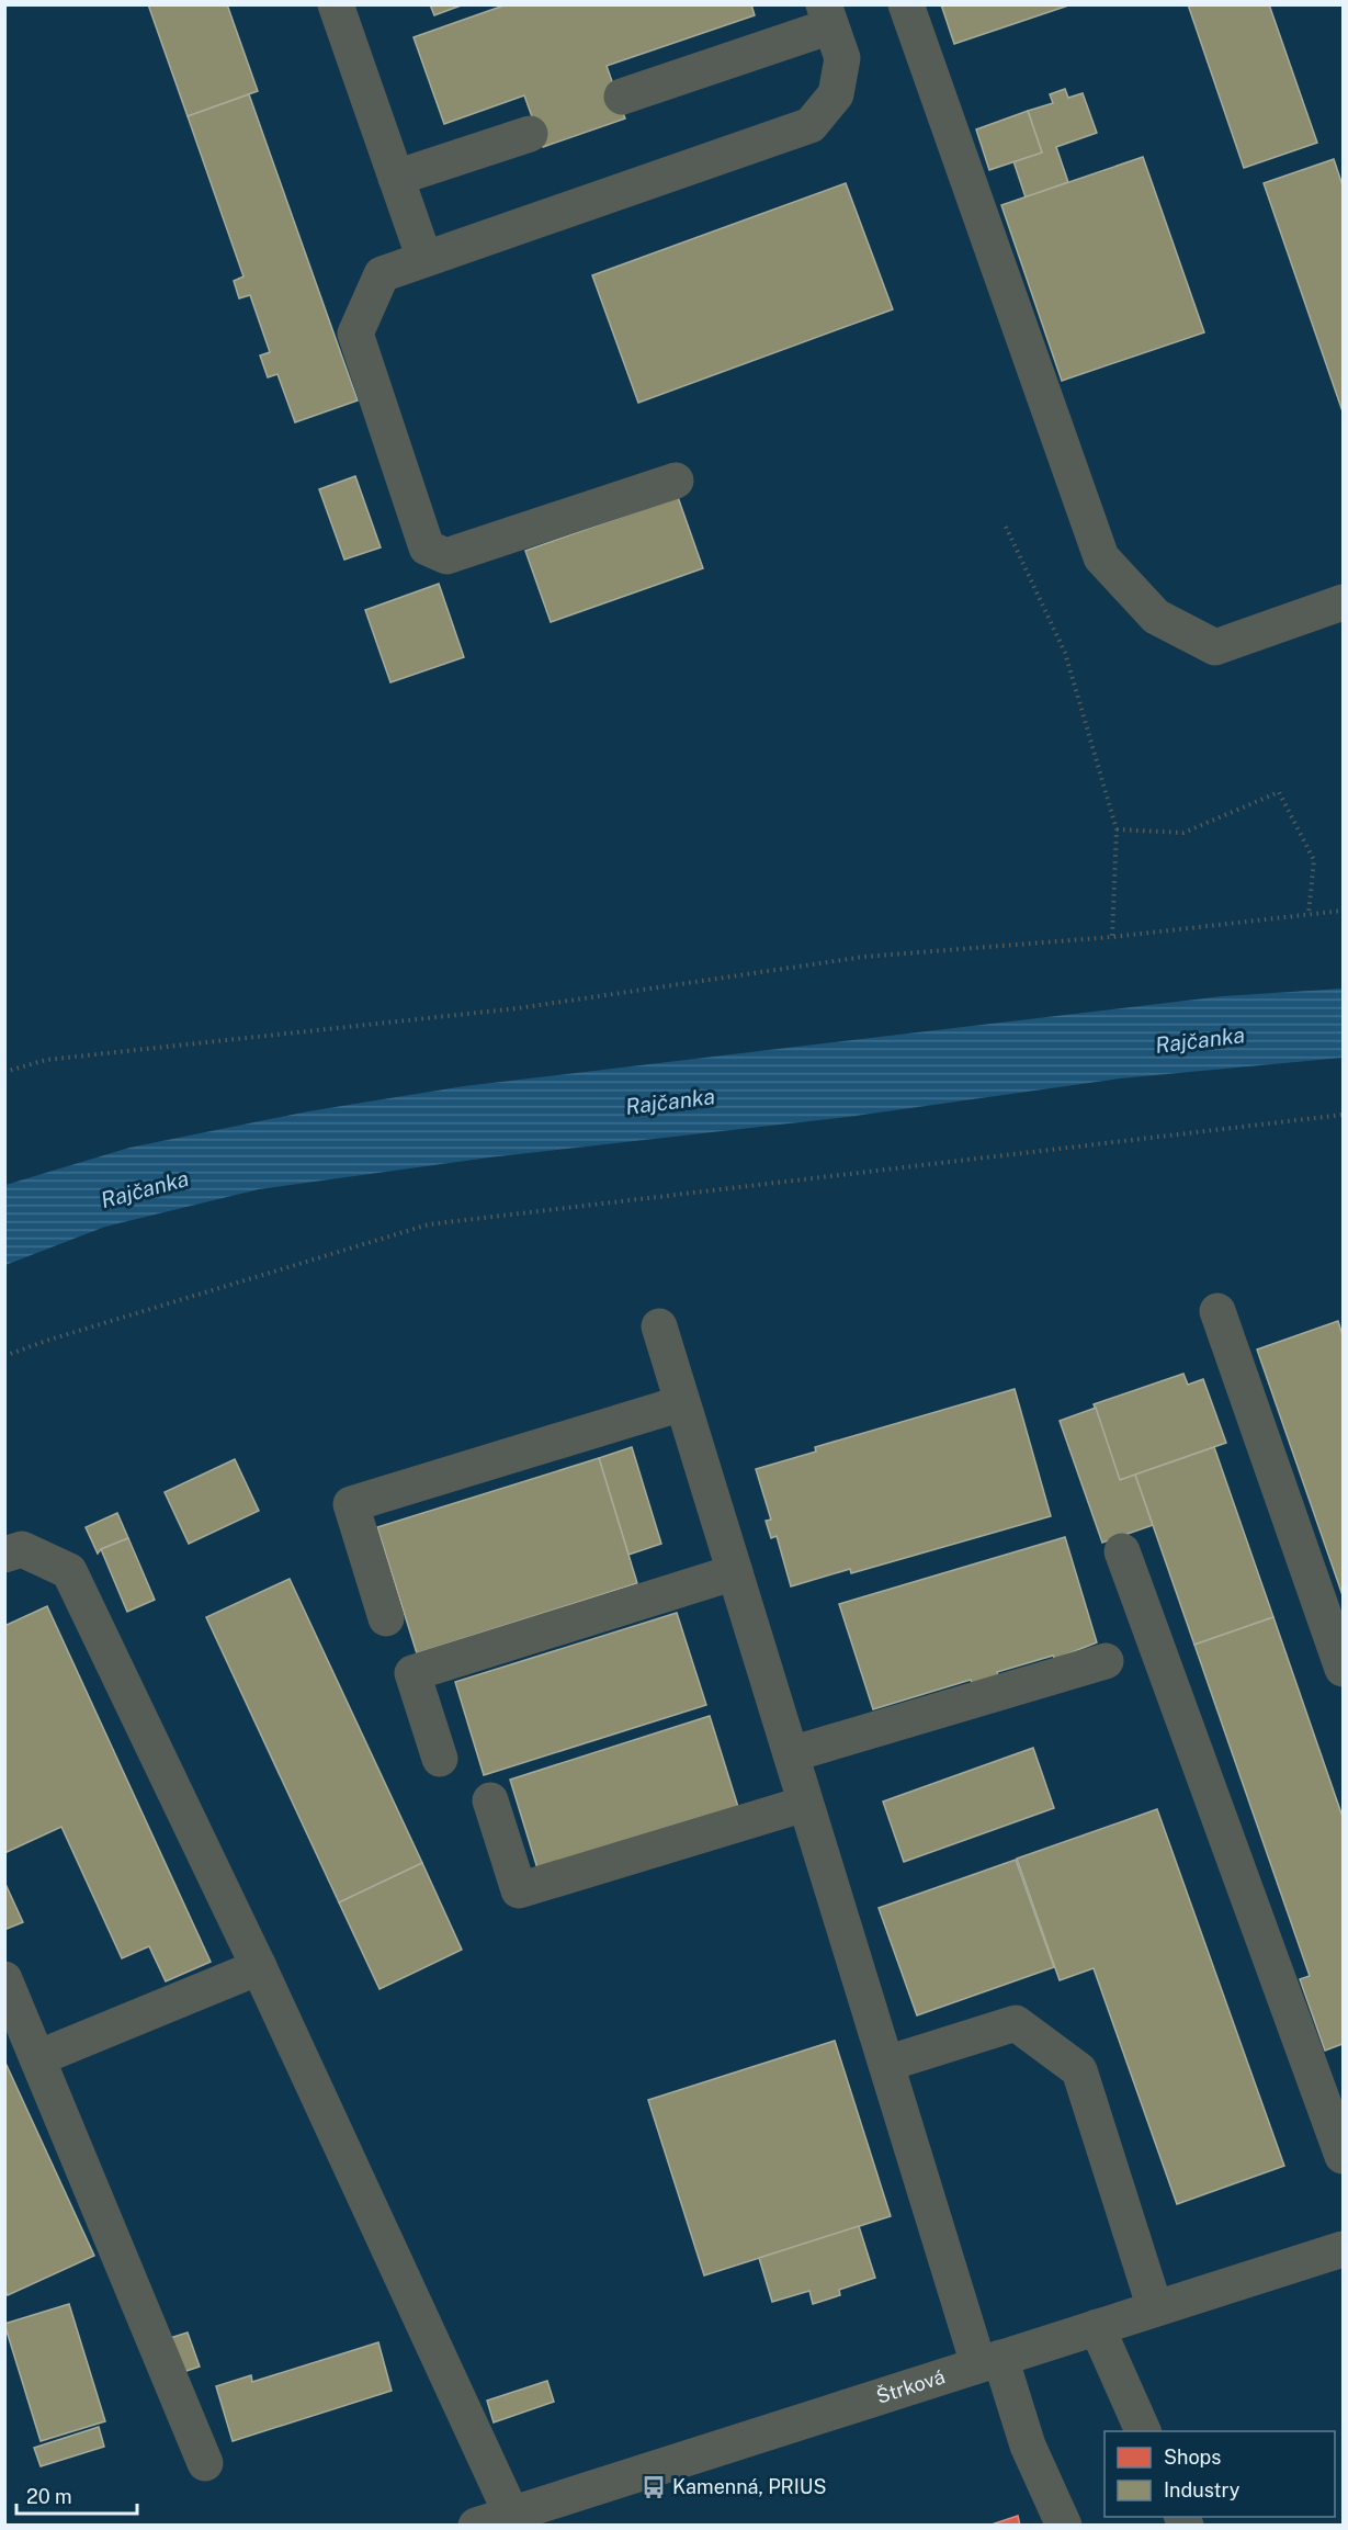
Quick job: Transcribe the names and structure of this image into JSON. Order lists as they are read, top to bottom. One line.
{"streets":{"street":["Štrková"]},"water":["Rajčanka"],"places":{"bus stop":["Kamenná, PRIUS"]},"legend":["Shops","Industry"],"scale_bar":"20 m"}
